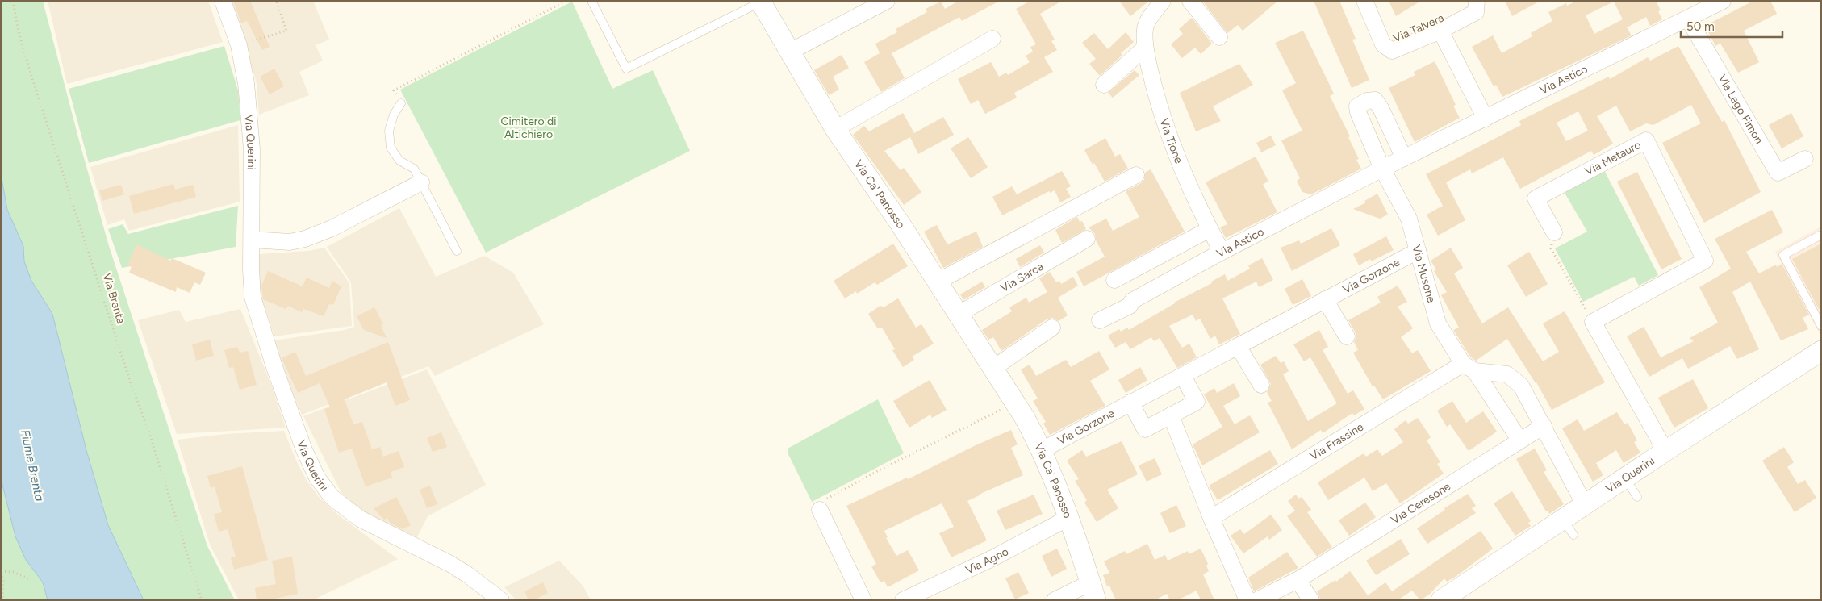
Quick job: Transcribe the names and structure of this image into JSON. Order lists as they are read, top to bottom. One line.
{"streets":{"street":["Via Talvera","Via Astico","Via Lago Fimon","Via Tione","Via Querini","Via Metauro","Via Ca' Panosso","Via Musone","Via Gorzone","Via Sarca","Via Frassine","Via Ceresone","Via Agno"],"path":["Via Brenta"]},"crossings":[["Via Talvera","Via Astico"],["Via Astico","Via Lago Fimon"],["Via Astico","Via Tione"],["Via Astico","Via Musone"],["Via Ca' Panosso","Via Gorzone"],["Via Ca' Panosso","Via Sarca"],["Via Ca' Panosso","Via Agno"],["Via Musone","Via Gorzone"],["Via Musone","Via Frassine"],["Via Musone","Via Ceresone"]],"water":["Fiume Brenta"],"parks":["Cimitero di Altichiero"],"scale_bar":"50 m"}
